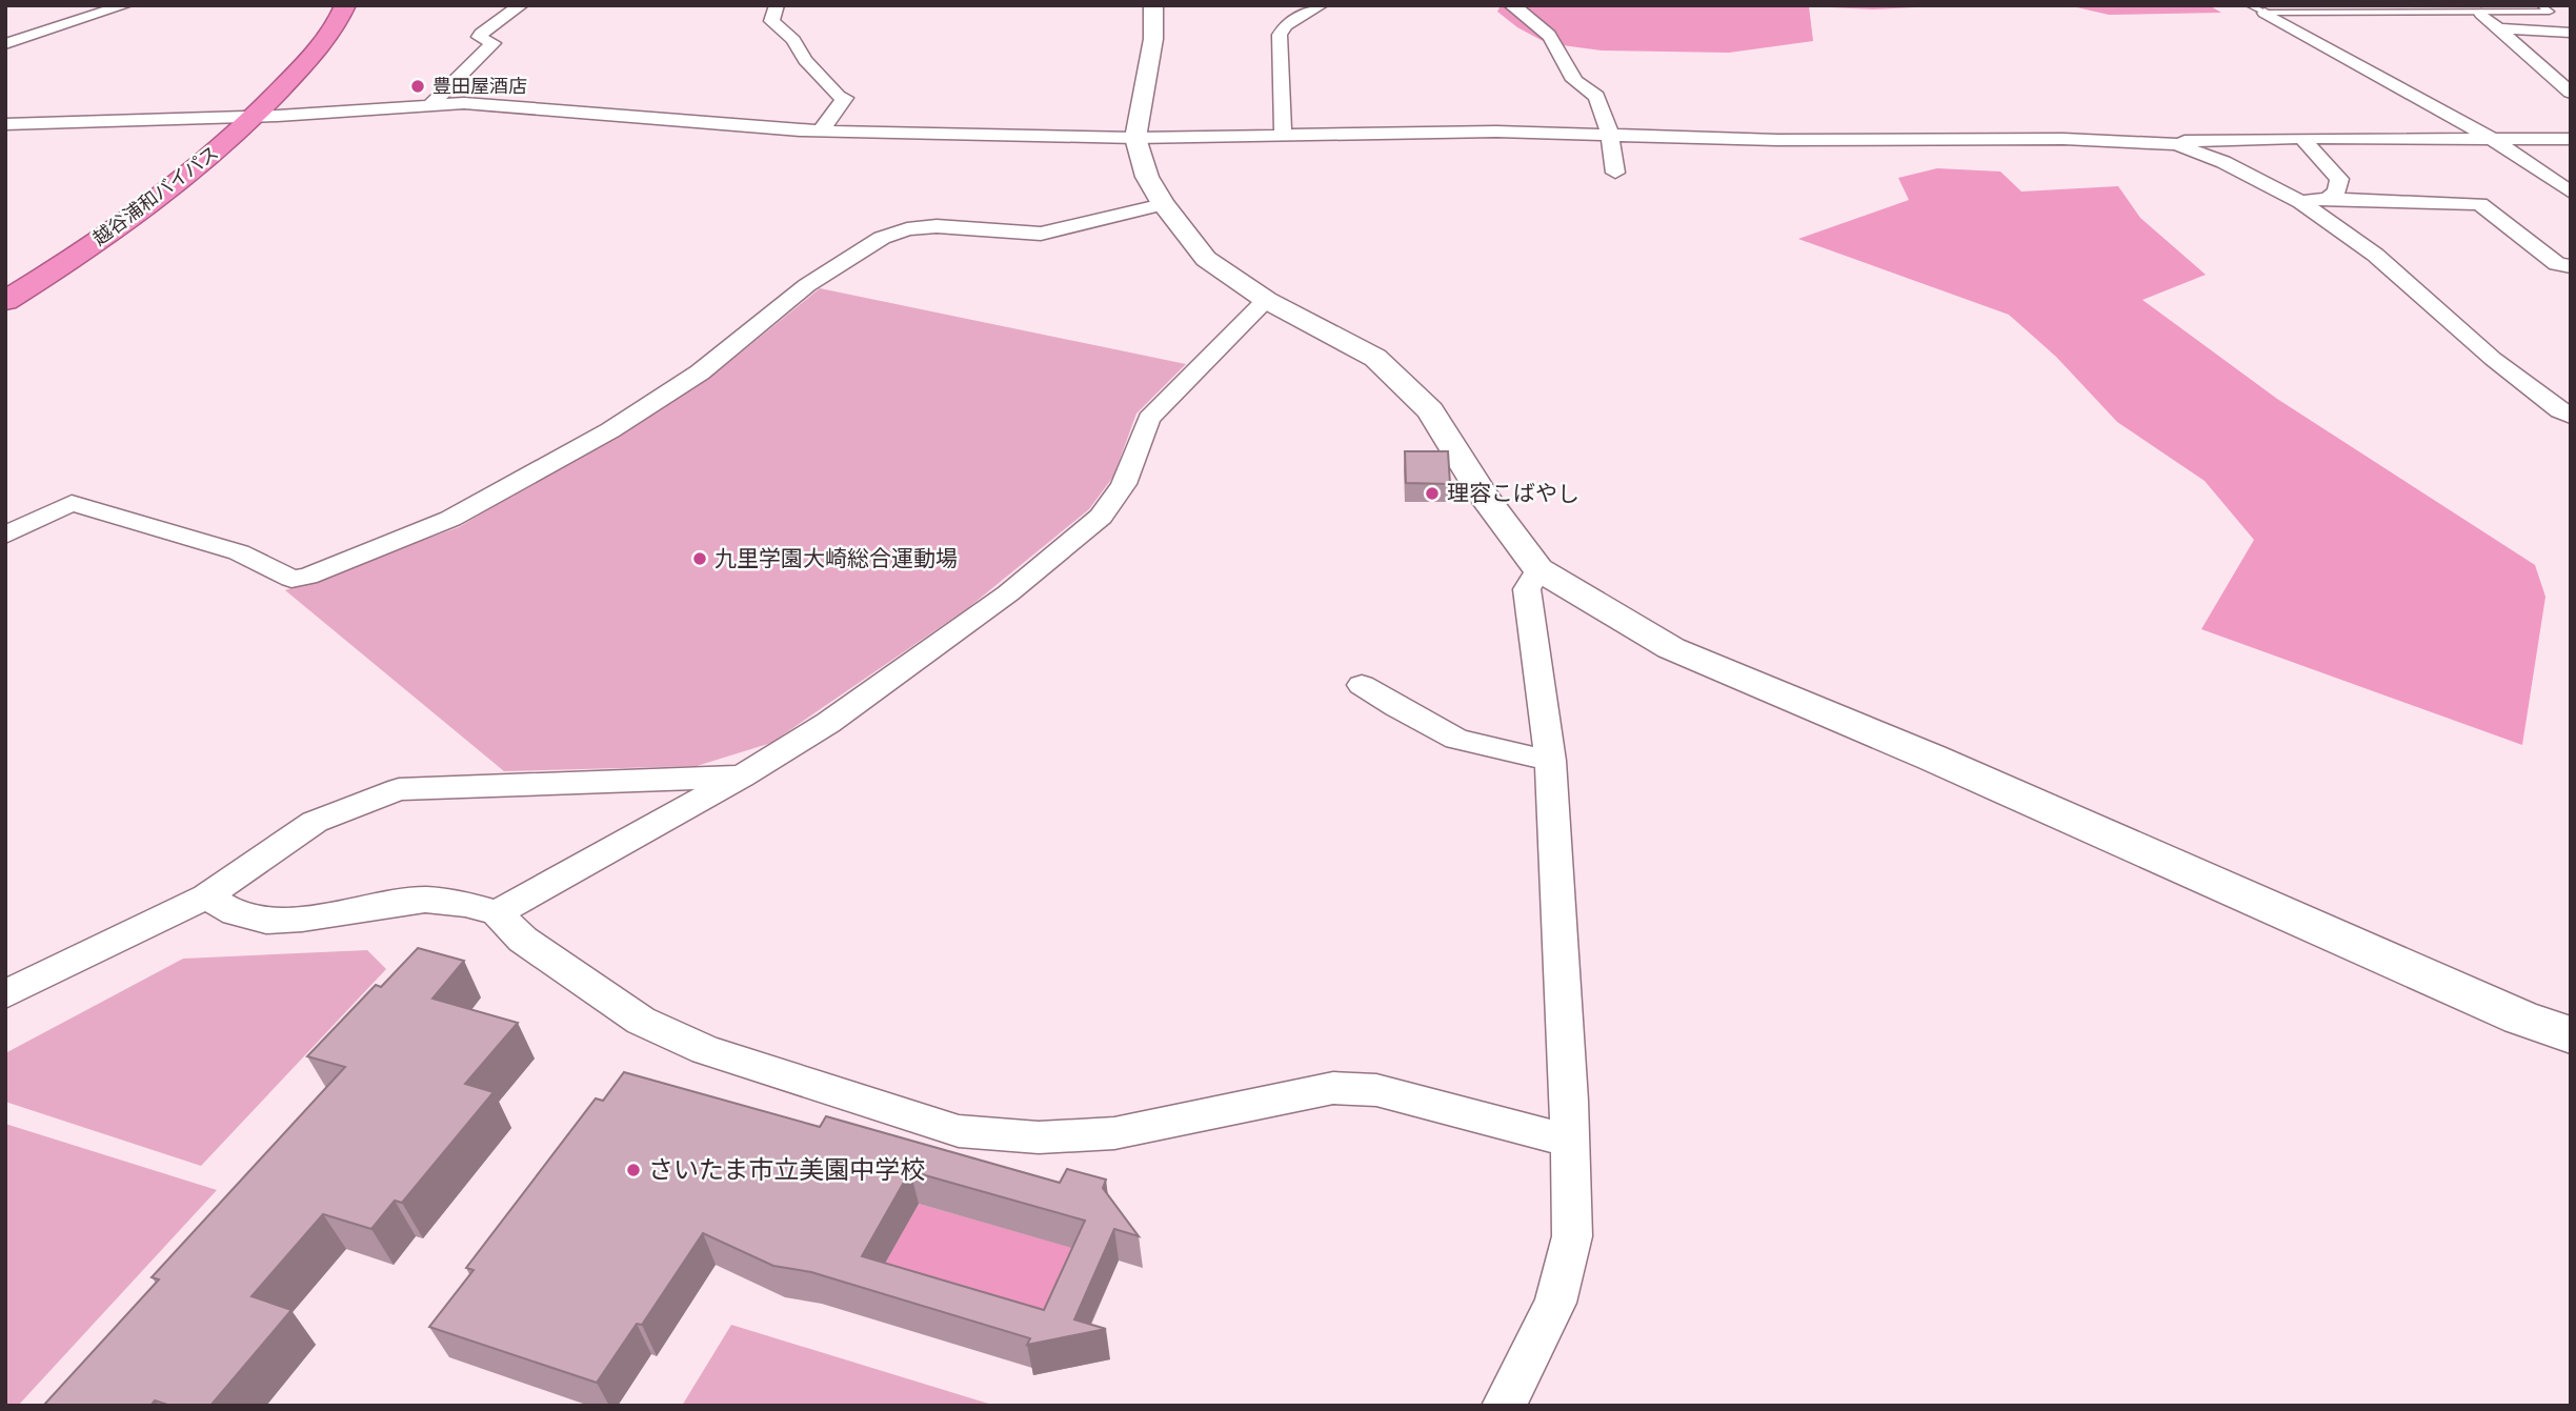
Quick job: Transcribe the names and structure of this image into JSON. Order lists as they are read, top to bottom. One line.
{"streets":{"highway":["越谷浦和バイパス"]},"places":["豊田屋酒店","理容こばやし","九里学園大崎総合運動場","さいたま市立美園中学校"]}
